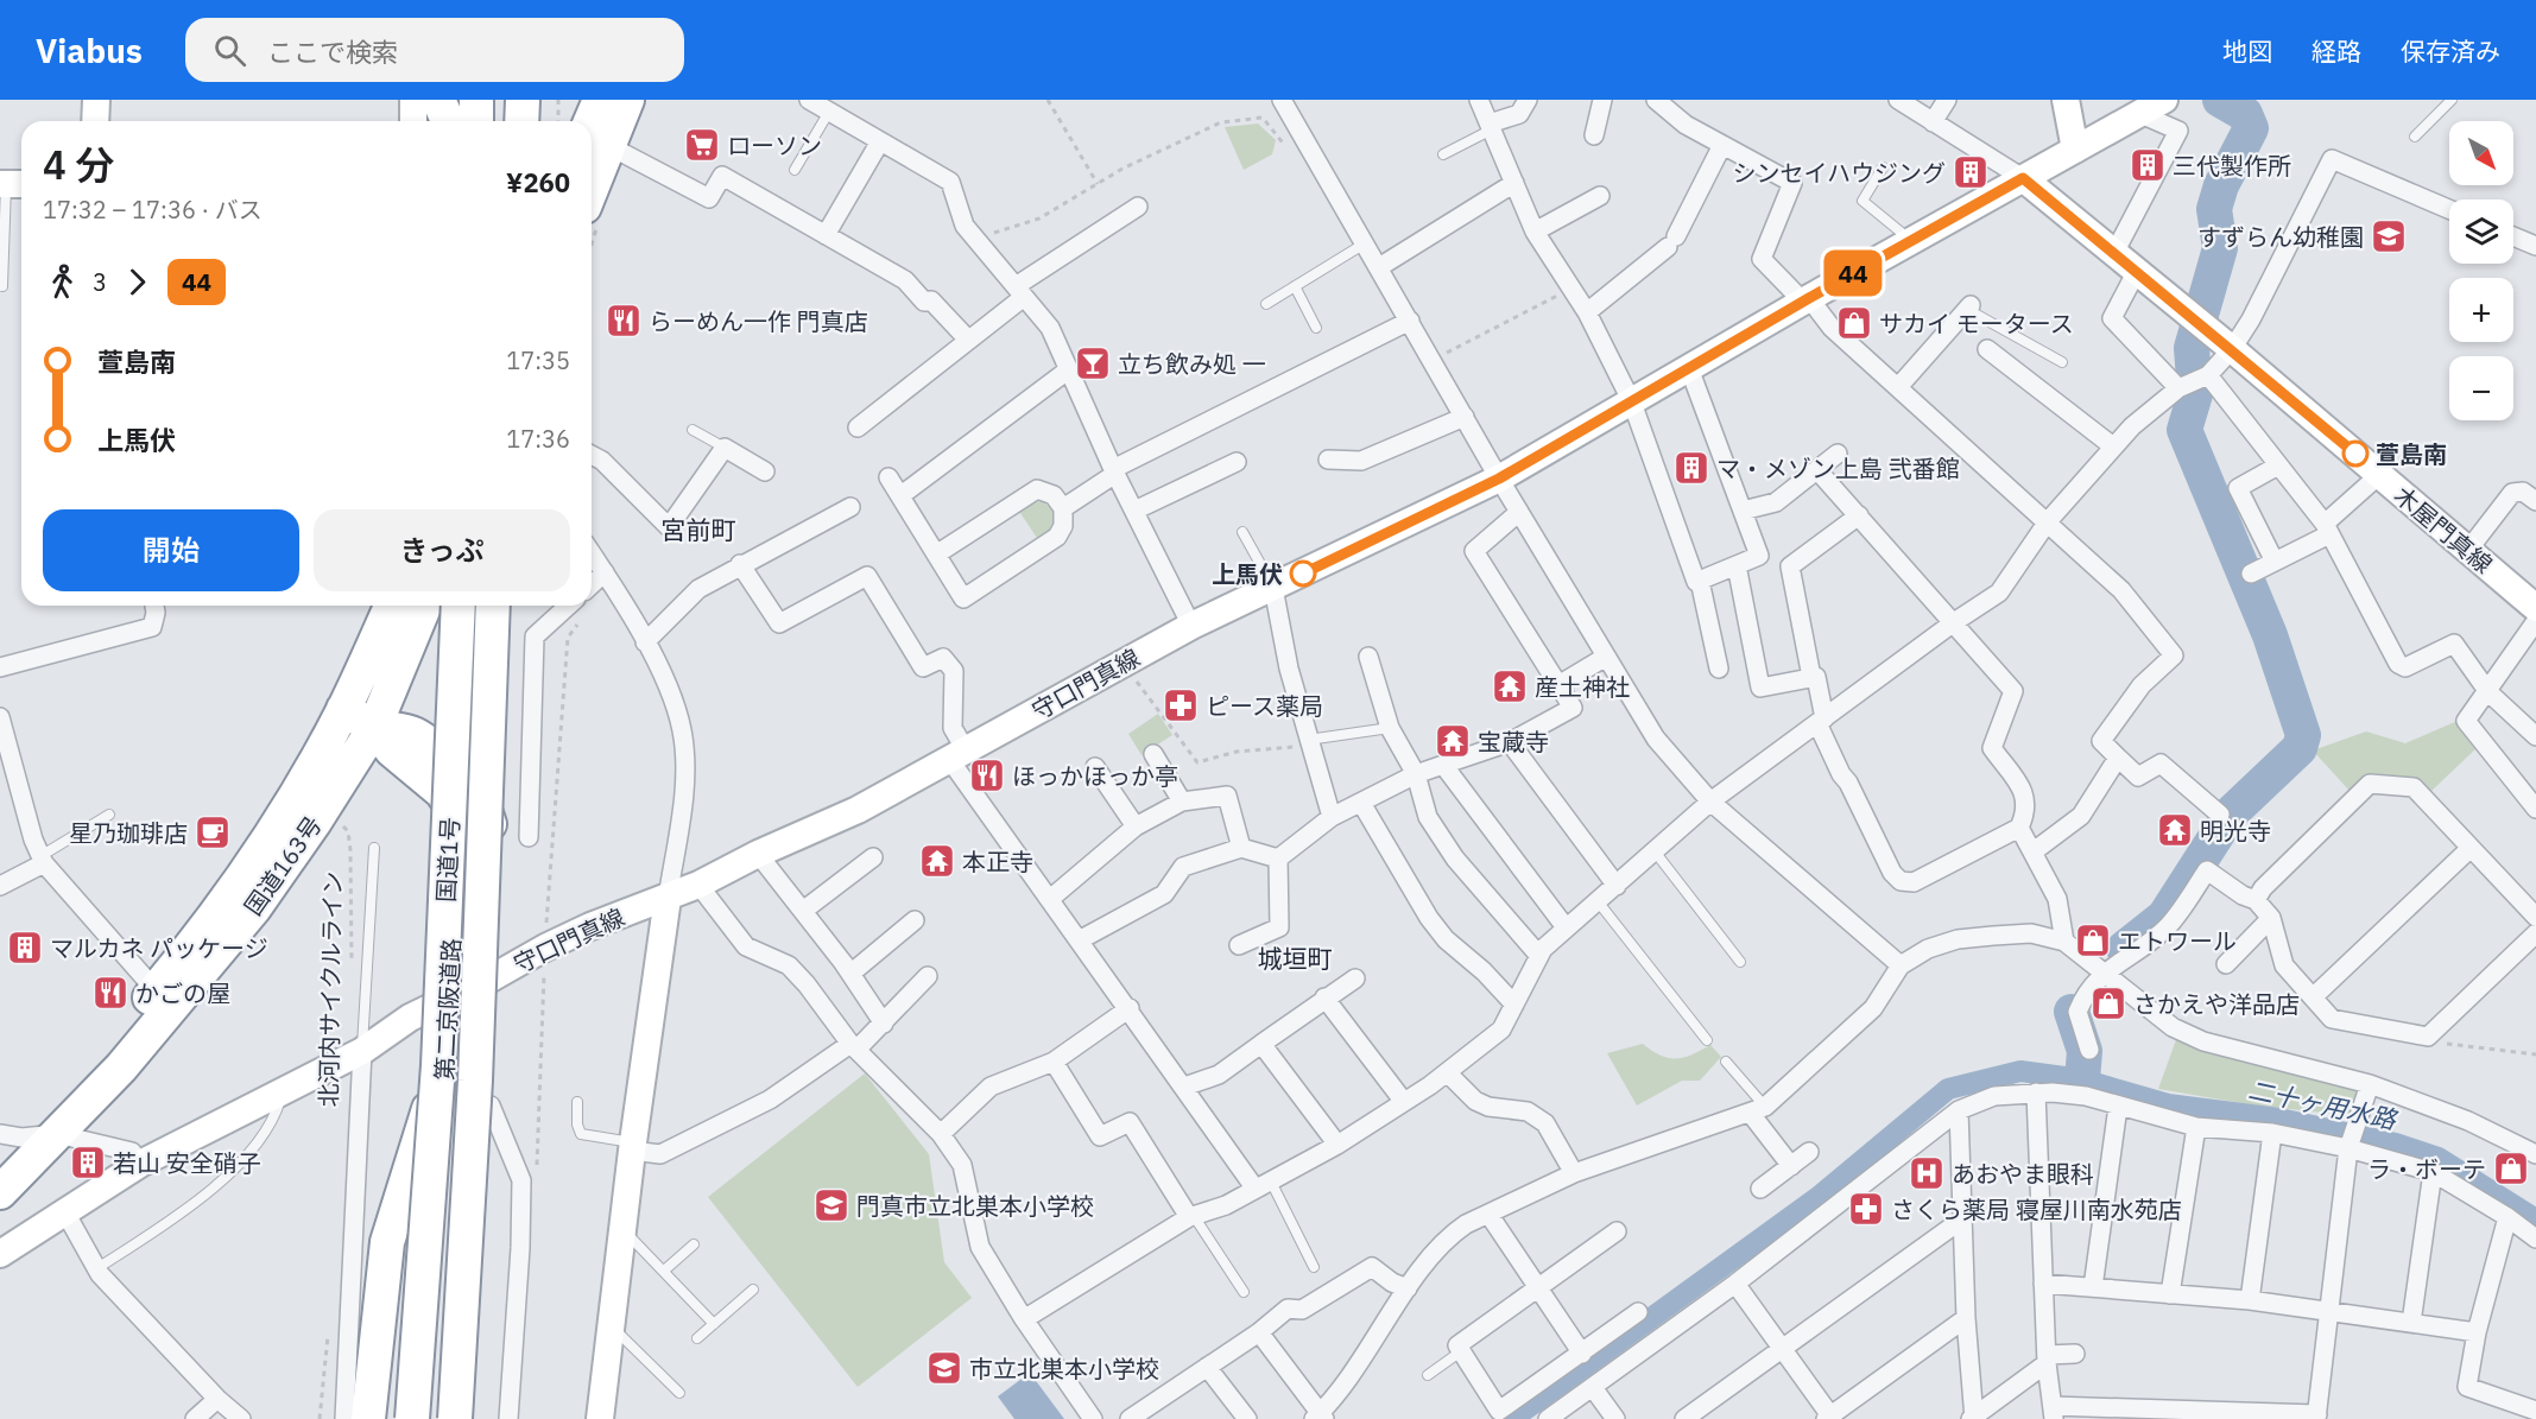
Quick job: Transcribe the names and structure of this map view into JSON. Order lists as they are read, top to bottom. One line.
{"streets":{"highway":["国道1号","国道163号","第二京阪道路"],"main road":["木屋門真線","守口門真線"],"path":["北河内サイクルライン"]},"crossings":[["木屋門真線","守口門真線"],["国道163号","北河内サイクルライン"]],"districts":["宮前町","城垣町"],"water":["二十ヶ用水路"],"places":{"supermarket":["ローソン"],"building":["三代製作所","シンセイハウジング","マ・メゾン上島 弐番館","マルカネ パッケージ","若山 安全硝子"],"school or university":["すずらん幼稚園","門真市立北巣本小学校","市立北巣本小学校"],"restaurant":["らーめん一作 門真店","ほっかほっか亭","かごの屋"],"shop":["サカイ モータース","エトワール","さかえや洋品店","ラ・ボーテ"],"bar":["立ち飲み処 一"],"other":["萱島南","上馬伏"],"temple":["産土神社","宝蔵寺","明光寺","本正寺"],"pharmacy":["ピース薬局","さくら薬局 寝屋川南水苑店"],"cafe":["星乃珈琲店"],"hospital":["あおやま眼科"]},"lines":["bus line 44"],"north":"bottom right","page":{"header":"Viabus","search":"ここで検索","nav":["地図","経路","保存済み"],"on_map":"44","map_buttons":["+","−"],"heading":["4 分","17:32 – 17:36 · バス","¥260"],"legs":["3","44"],"list":[{"name":"萱島南","value":"17:35"},{"name":"上馬伏","value":"17:36"}],"buttons":["開始","きっぷ"]}}
